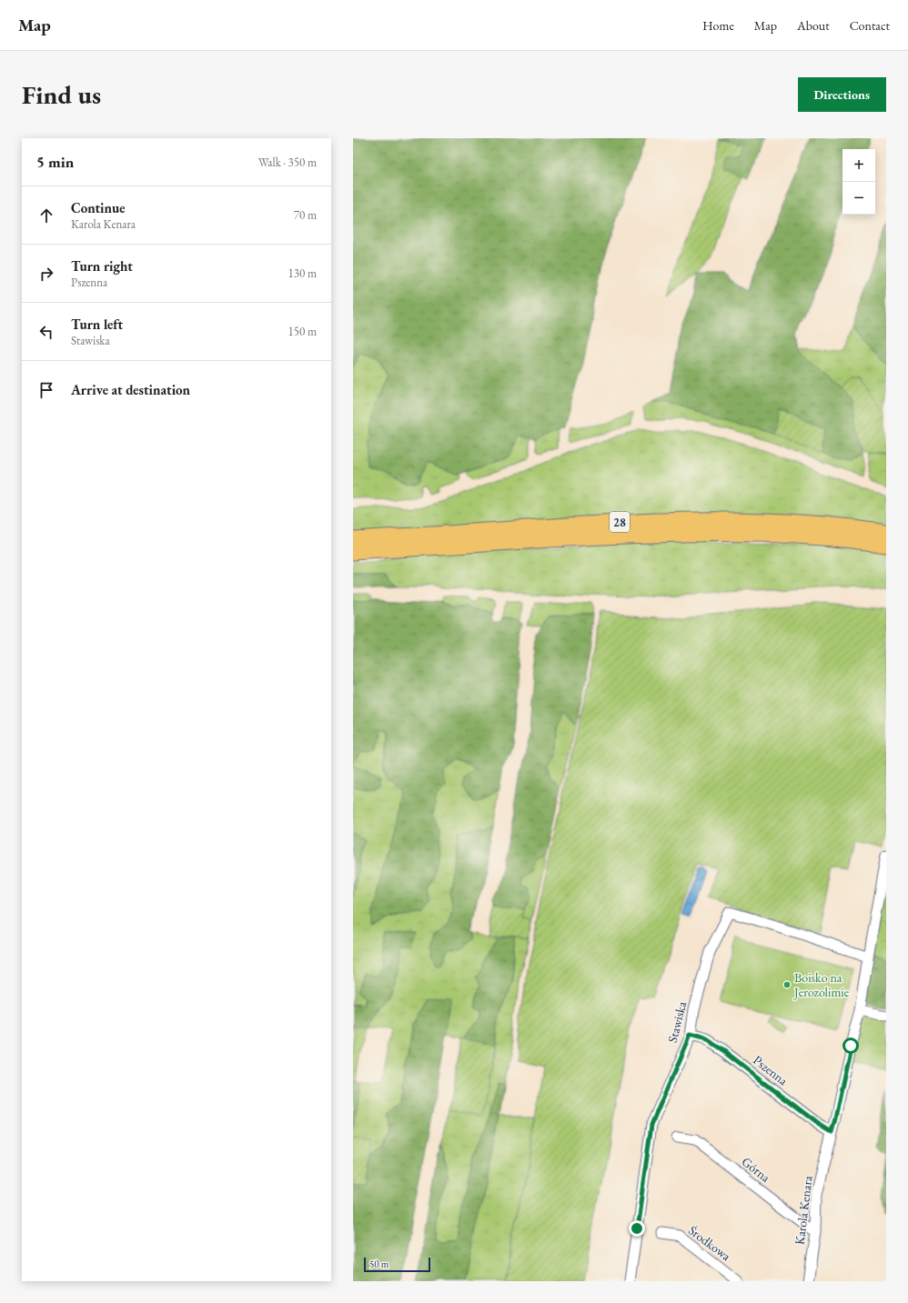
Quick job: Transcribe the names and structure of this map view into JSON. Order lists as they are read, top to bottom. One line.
{"streets":{"main road":["28"],"street":["Stawiska","Pszenna","Górna","Karola Kenara","Środkowa"]},"crossings":[["Stawiska","Pszenna"],["Stawiska","Karola Kenara"],["Pszenna","Karola Kenara"],["Górna","Karola Kenara"]],"places":["Boisko na Jerozolimie"],"scale_bar":"50 m","page":{"header":"Map","nav":["Home","Map","About","Contact"],"buttons":"Directions","title":"Find us","heading":["5 min","Walk · 350 m"],"map_buttons":["+","−"],"list":[["Continue","Karola Kenara","70 m"],["Turn right","Pszenna","130 m"],["Turn left","Stawiska","150 m"],"Arrive at destination"],"scale":"50 m"}}
